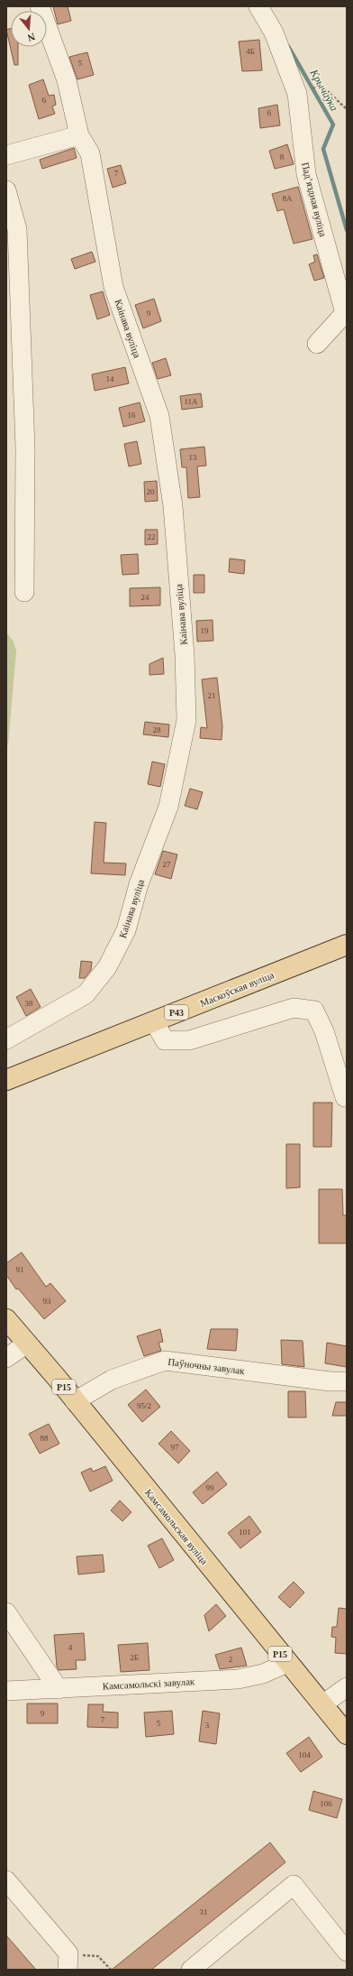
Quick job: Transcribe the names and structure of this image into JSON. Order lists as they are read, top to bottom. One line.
{"streets":{"main road":["Маскоўская вуліца","Р43","Р15","Камсамольская вуліца"],"street":["Падʼяздная вуліца","Каінава вуліца","Паўночны завулак","Камсамольскі завулак"]},"crossings":[["Паўночны завулак","Камсамольская вуліца"],["Камсамольская вуліца","Камсамольскі завулак"]],"water":["Крычаўка"],"house_numbers":["4Б","5","6","6","8","7","8А","9","14","11А","16","13","20","22","24","19","21","28","27","38","91","93","95/2","88","97","99","101","4","2Б","2","9","7","5","3","104","106","31"],"north":"bottom"}
